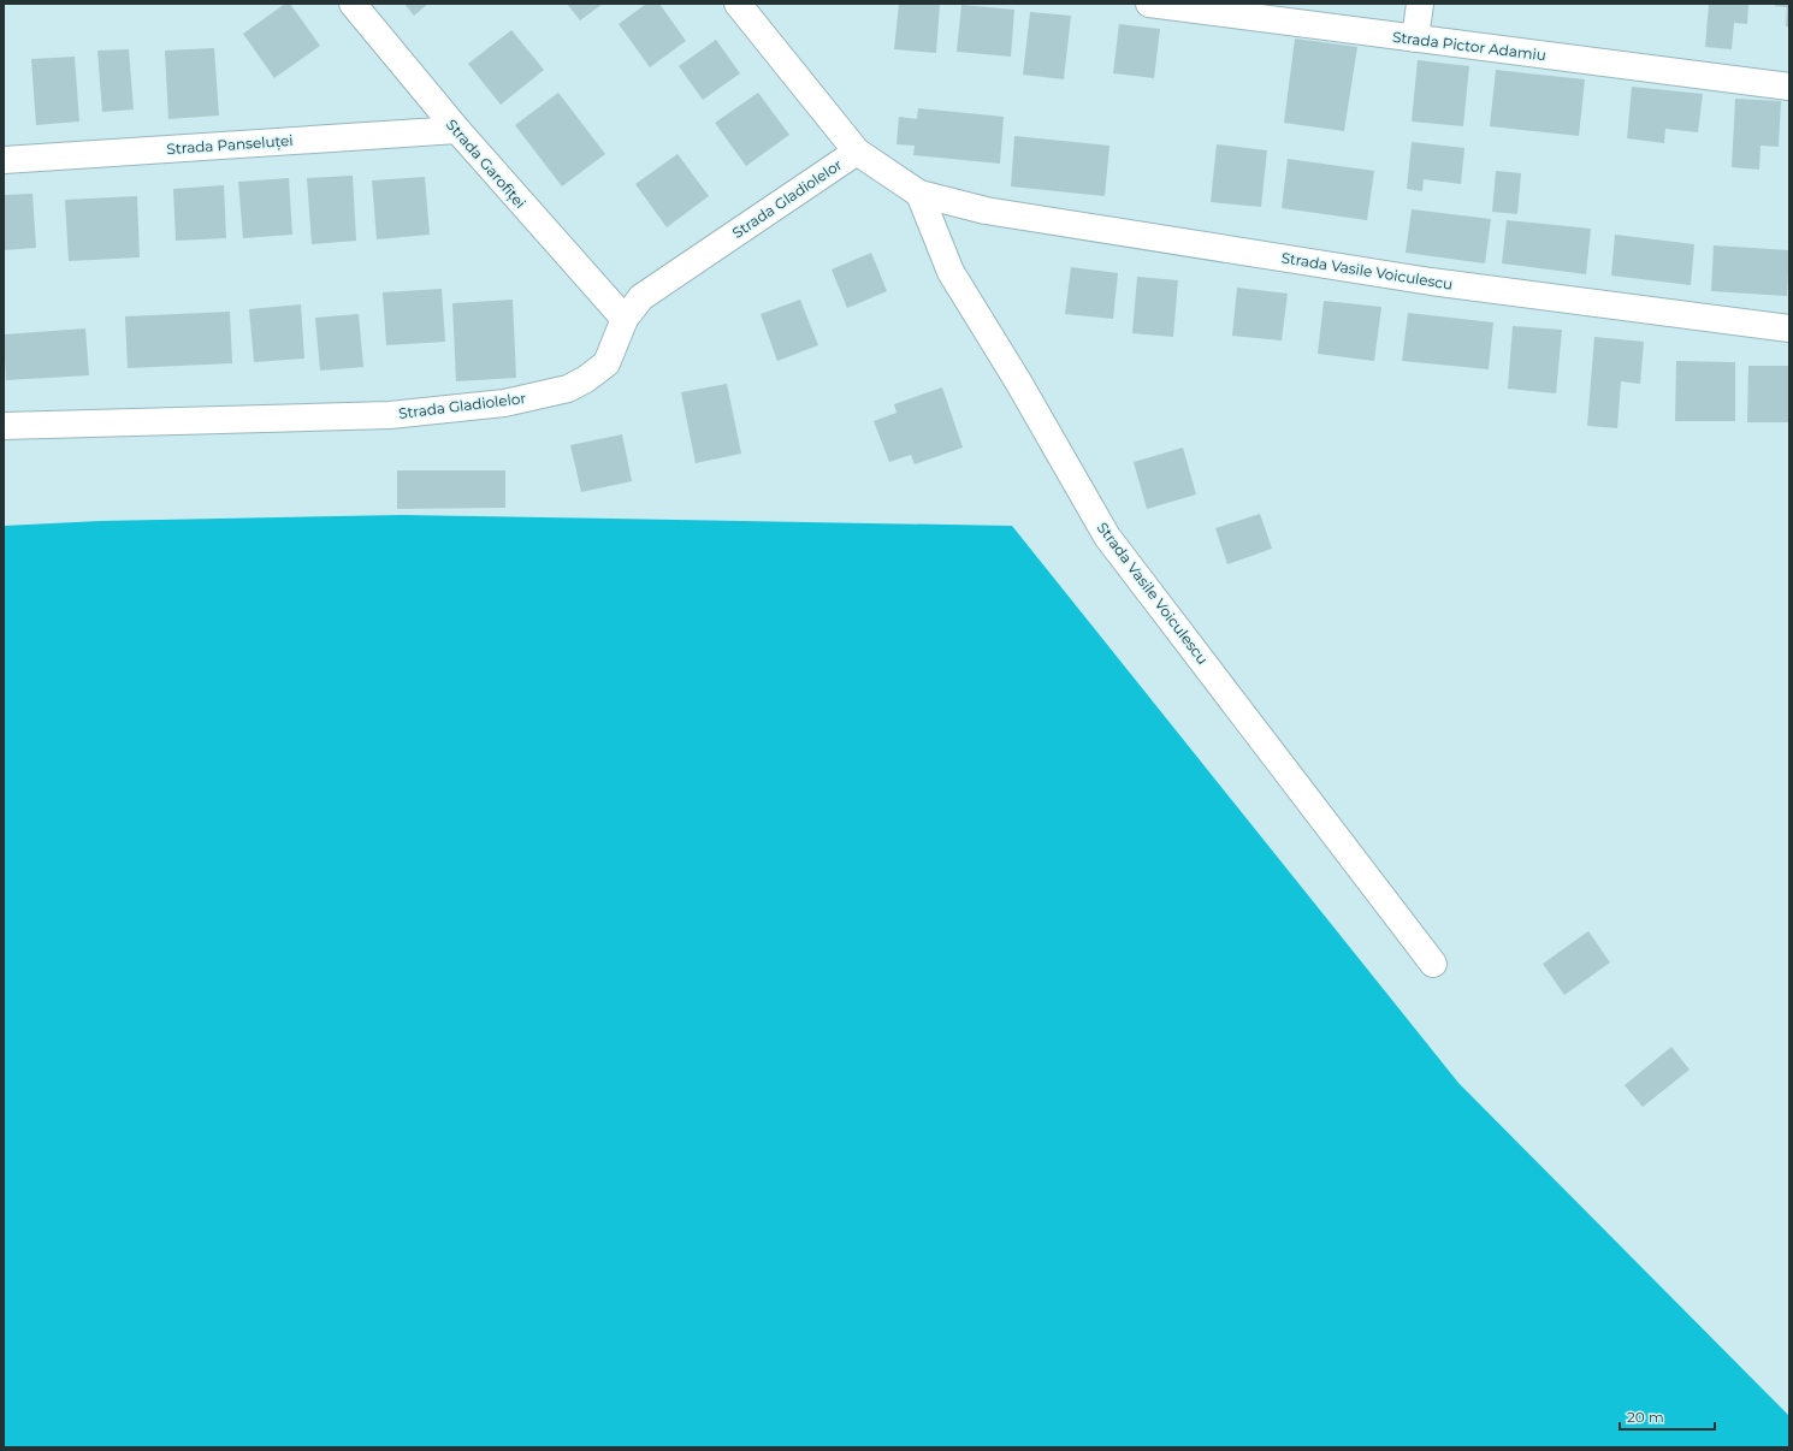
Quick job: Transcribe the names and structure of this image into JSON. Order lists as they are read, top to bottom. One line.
{"streets":{"street":["Strada Pictor Adamiu","Strada Panseluței","Strada Garofiței","Strada Gladiolelor","Strada Vasile Voiculescu"]},"crossings":[["Strada Panseluței","Strada Garofiței"],["Strada Garofiței","Strada Gladiolelor"],["Strada Gladiolelor","Strada Vasile Voiculescu"]],"scale_bar":"20 m"}
